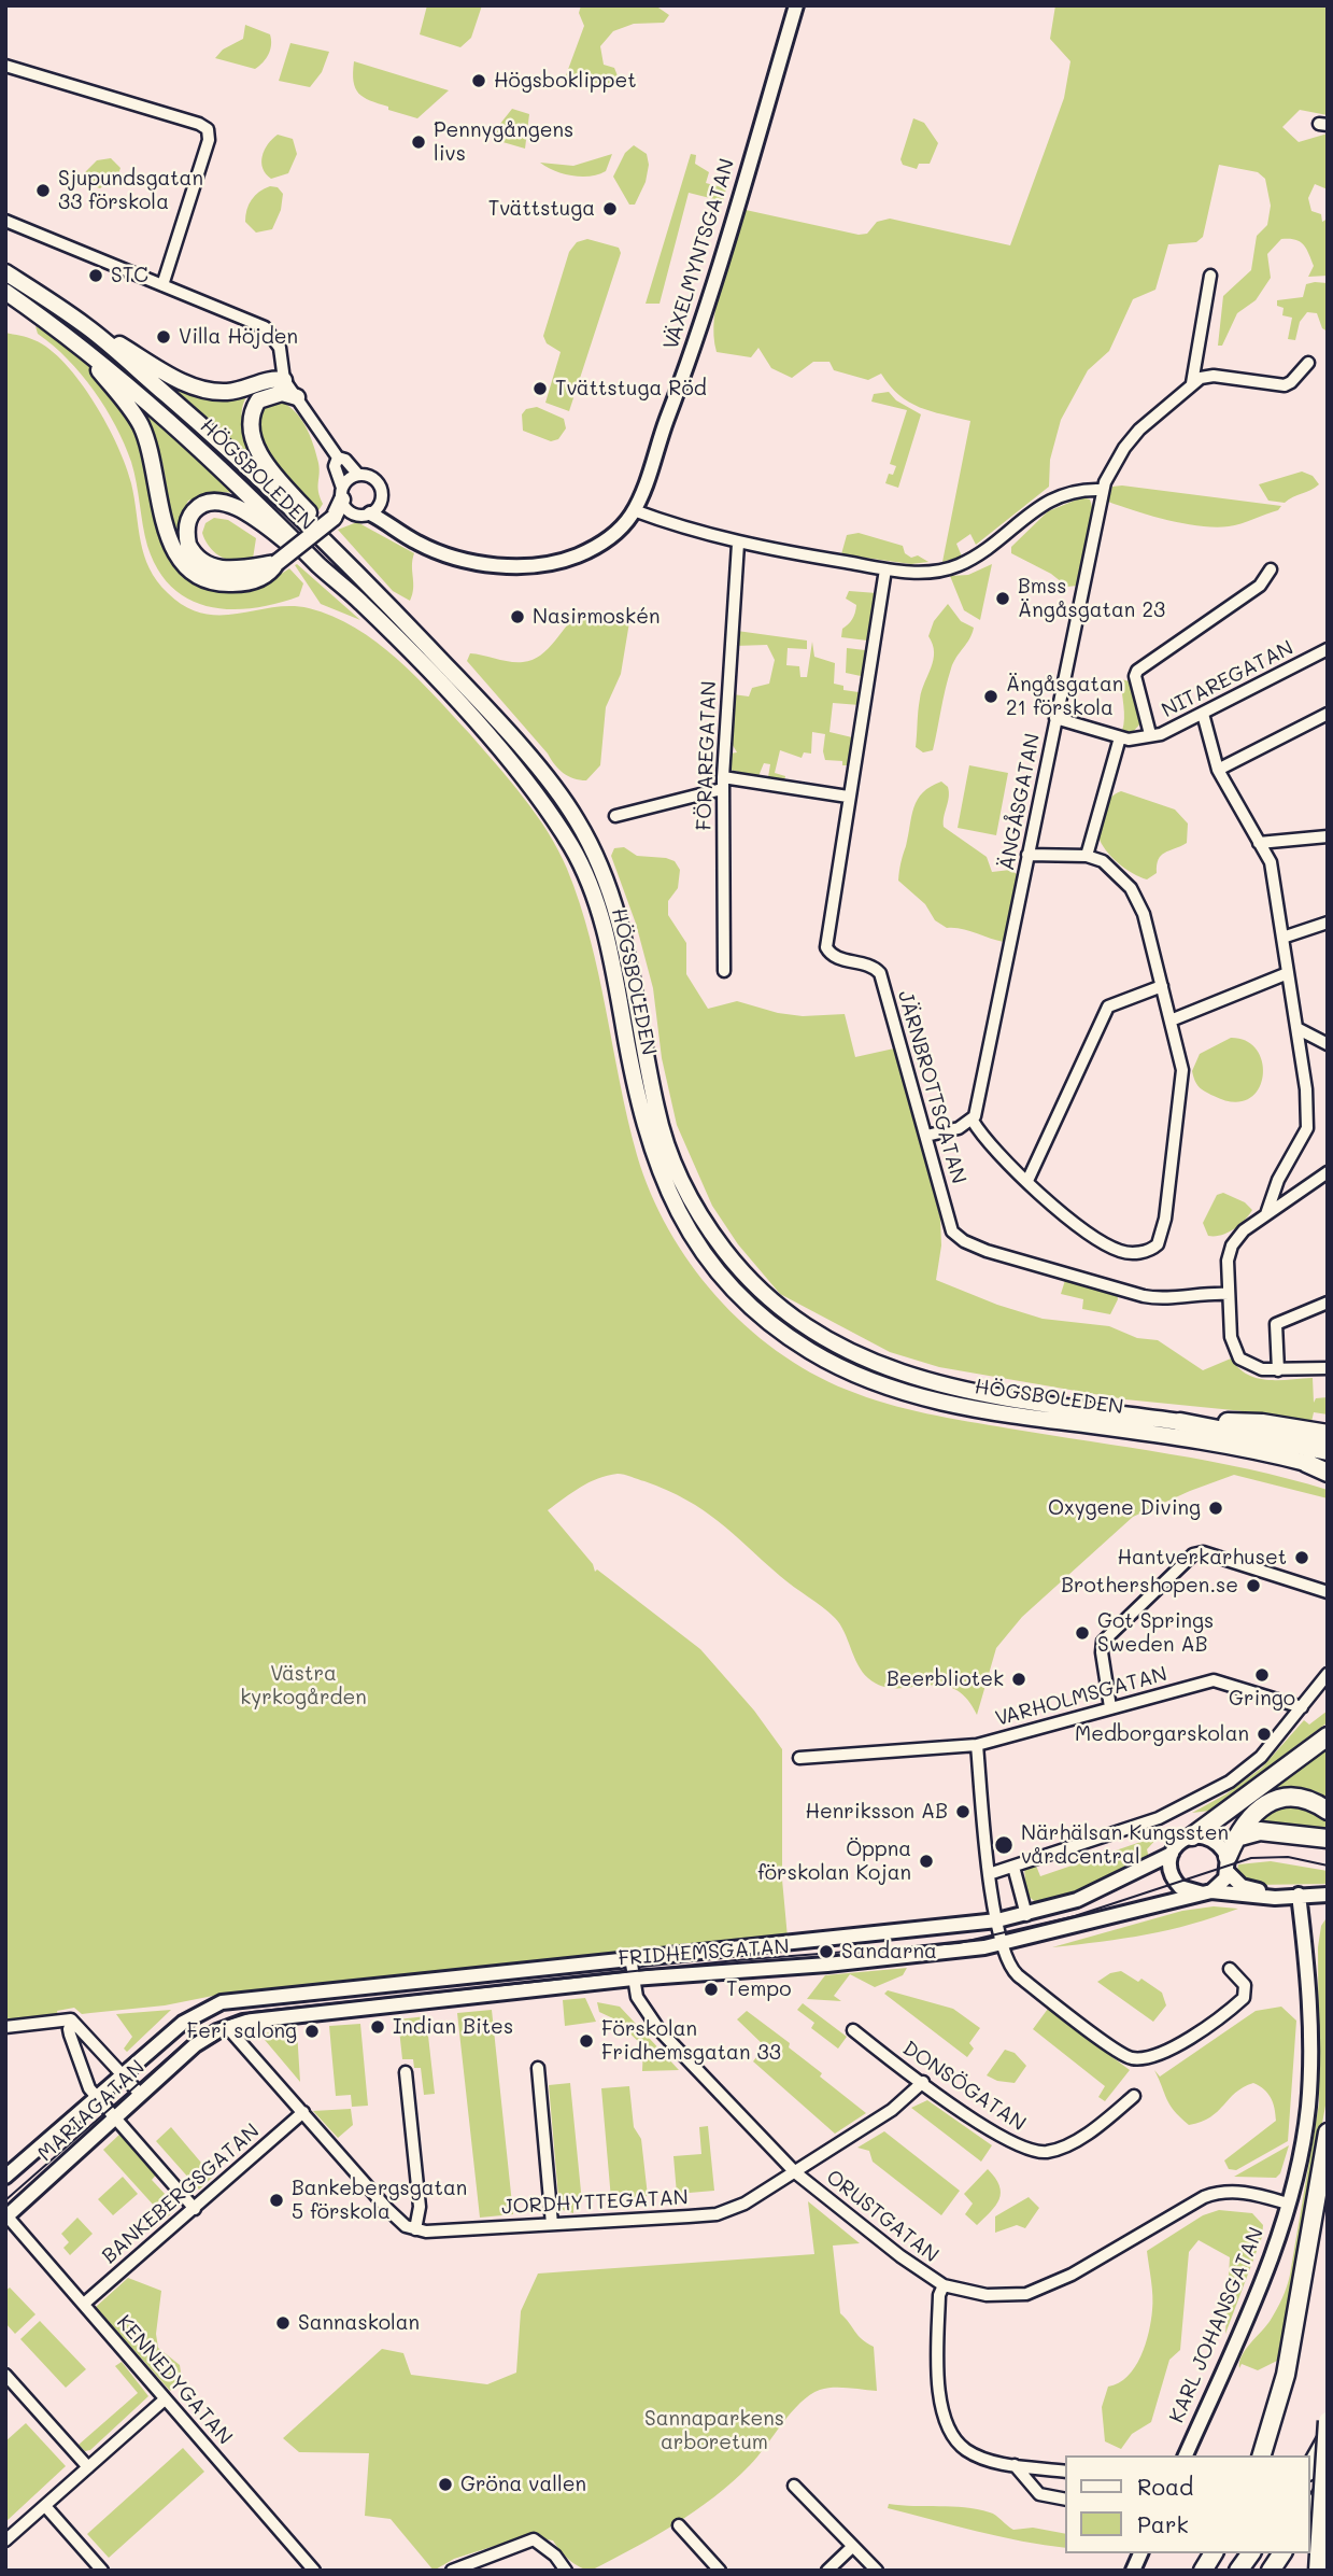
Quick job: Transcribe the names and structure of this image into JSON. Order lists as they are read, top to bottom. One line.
{"streets":{"main road":["HÖGSBOLEDEN"],"street":["VÄXELMYNTSGATAN","NITAREGATAN","FÖRAREGATAN","ÄNGÅSGATAN","JÄRNBROTTSGATAN","VARHOLMSGATAN","FRIDHEMSGATAN","DONSÖGATAN","MARIAGATAN","BANKEBERGSGATAN","JORDHYTTEGATAN","ORUSTGATAN","KARL JOHANSGATAN","KENNEDYGATAN"]},"crossings":[["NITAREGATAN","ÄNGÅSGATAN"],["VARHOLMSGATAN","FRIDHEMSGATAN"],["FRIDHEMSGATAN","MARIAGATAN"],["FRIDHEMSGATAN","ORUSTGATAN"],["DONSÖGATAN","JORDHYTTEGATAN"],["MARIAGATAN","KENNEDYGATAN"],["BANKEBERGSGATAN","KENNEDYGATAN"],["JORDHYTTEGATAN","ORUSTGATAN"],["ORUSTGATAN","KARL JOHANSGATAN"]],"parks":["Västra kyrkogården","Sannaparkens arboretum"],"places":["Högsboklippet","Pennygångens livs","Sjupundsgatan 33 förskola","Tvättstuga","STC","Villa Höjden","Tvättstuga Röd","Bmss Ängåsgatan 23","Nasirmoskén","Ängåsgatan 21 förskola","Oxygene Diving","Hantverkarhuset","Brothershopen.se","Got Springs Sweden AB","Gringo","Beerbliotek","Medborgarskolan","Henriksson AB","Närhälsan Kungssten vårdcentral","Öppna förskolan Kojan","Sandarna","Tempo","Indian Bites","Feri salong","Förskolan Fridhemsgatan 33","Bankebergsgatan 5 förskola","Sannaskolan","Gröna vallen"],"legend":["Road","Park"]}
